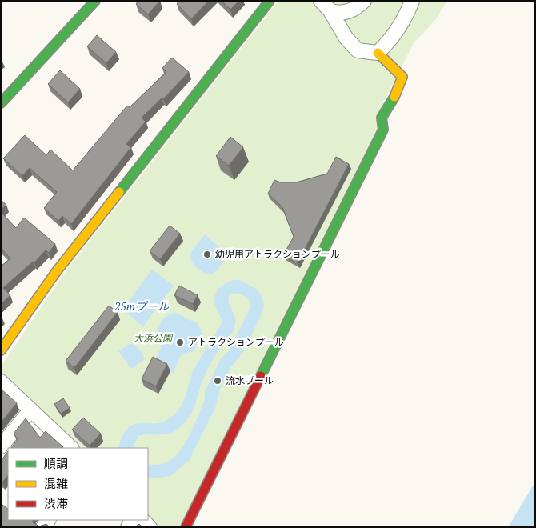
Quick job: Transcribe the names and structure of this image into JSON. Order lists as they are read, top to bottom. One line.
{"water":["25mプール"],"parks":["大浜公園"],"places":["幼児用アトラクションプール","アトラクションプール","流水プール"],"legend":["順調","混雑","渋滞"]}
